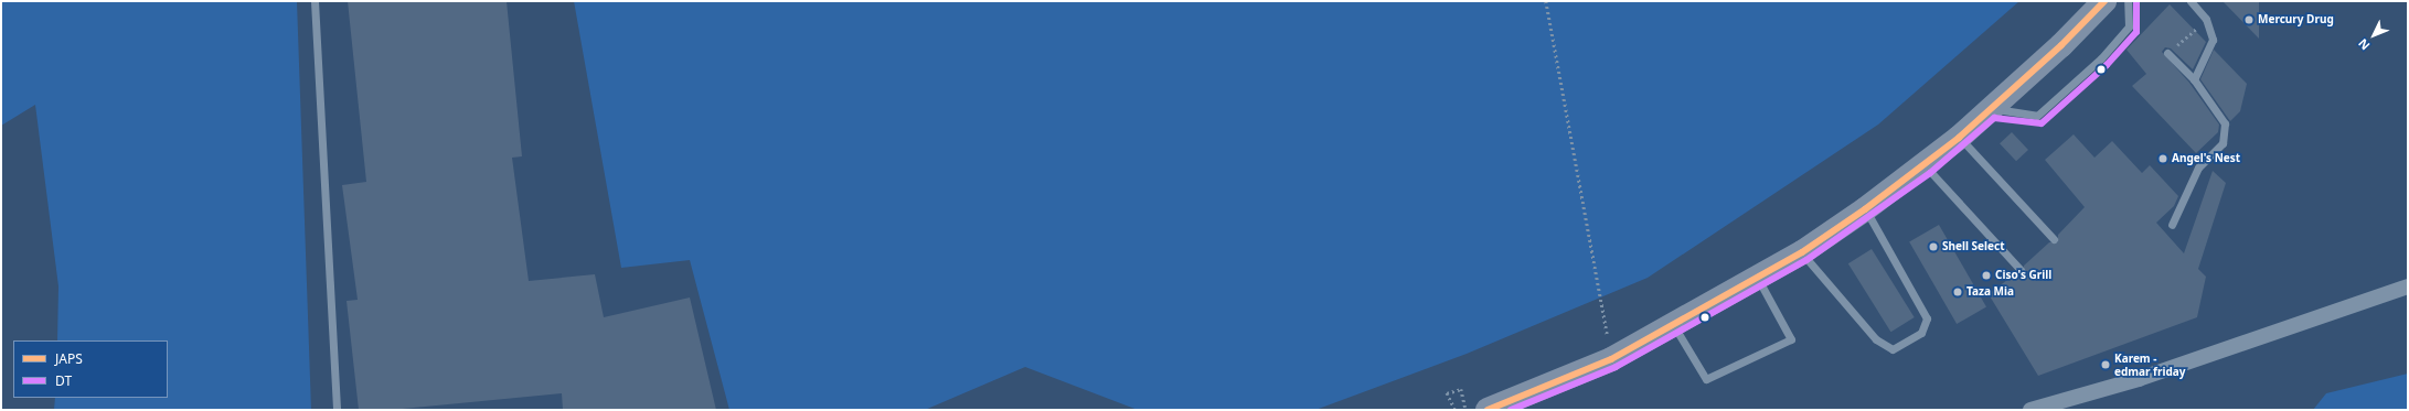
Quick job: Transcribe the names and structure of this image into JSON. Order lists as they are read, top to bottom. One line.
{"places":["Mercury Drug","Angel's Nest","Shell Select","Ciso's Grill","Taza Mia","Karem - edmar friday"],"lines":["transit line JAPS","transit line DT"],"legend":["JAPS","DT"],"north":"bottom left"}
